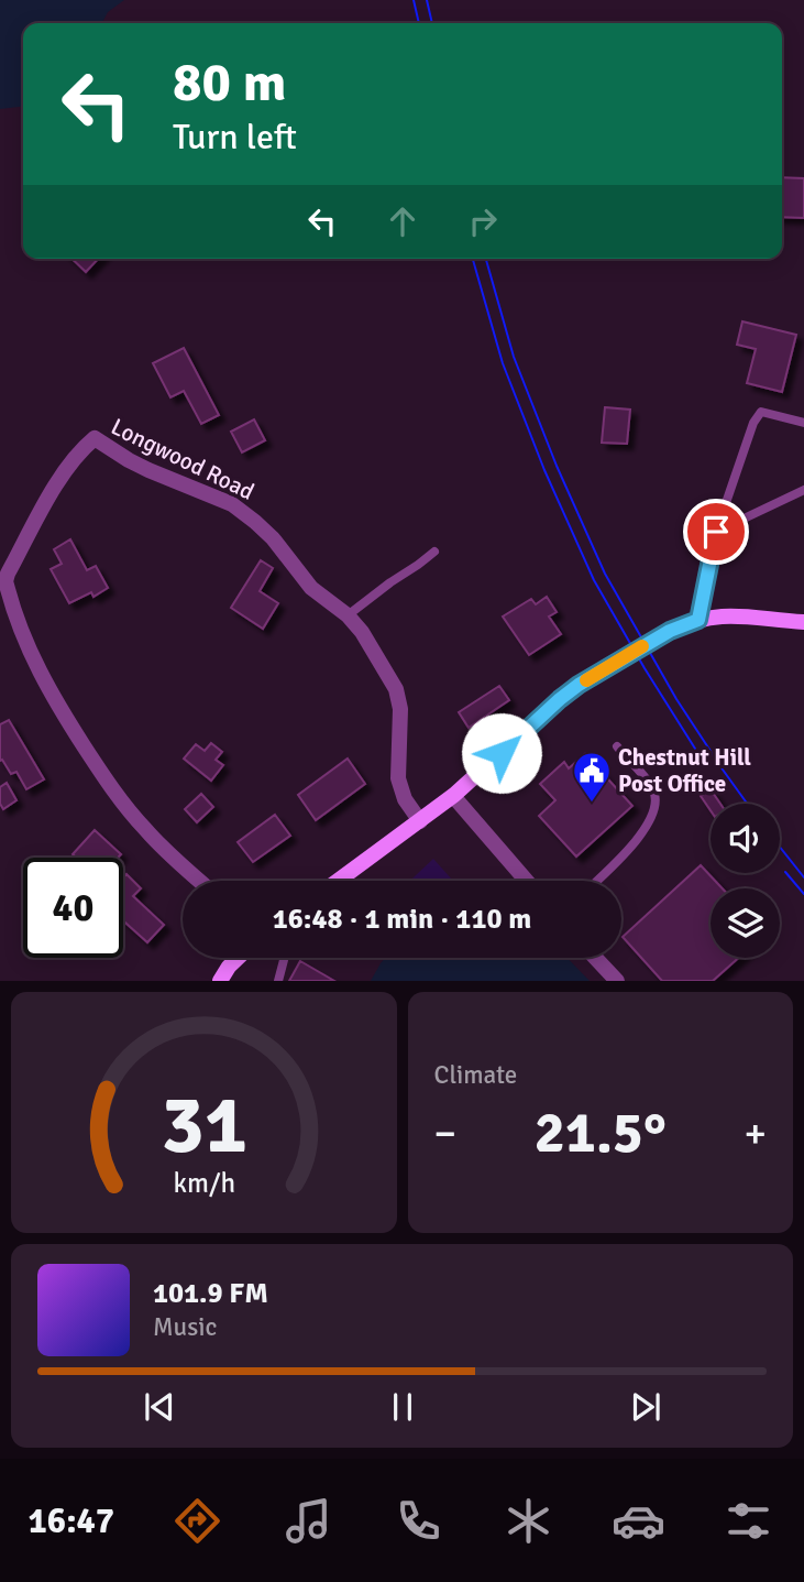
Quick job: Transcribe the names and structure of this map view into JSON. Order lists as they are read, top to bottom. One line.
{"streets":{"street":["Longwood Road"]},"places":{"public building":["Chestnut Hill Post Office"]},"page":{"turn":["80 m","Turn left"],"limit":"40","trip":"16:48 · 1 min · 110 m","tile":"Climate","heat":["−","21.5°","+"],"song":["101.9 FM","Music"],"tabs":"16:47","gauge":["31","km/h"]}}
